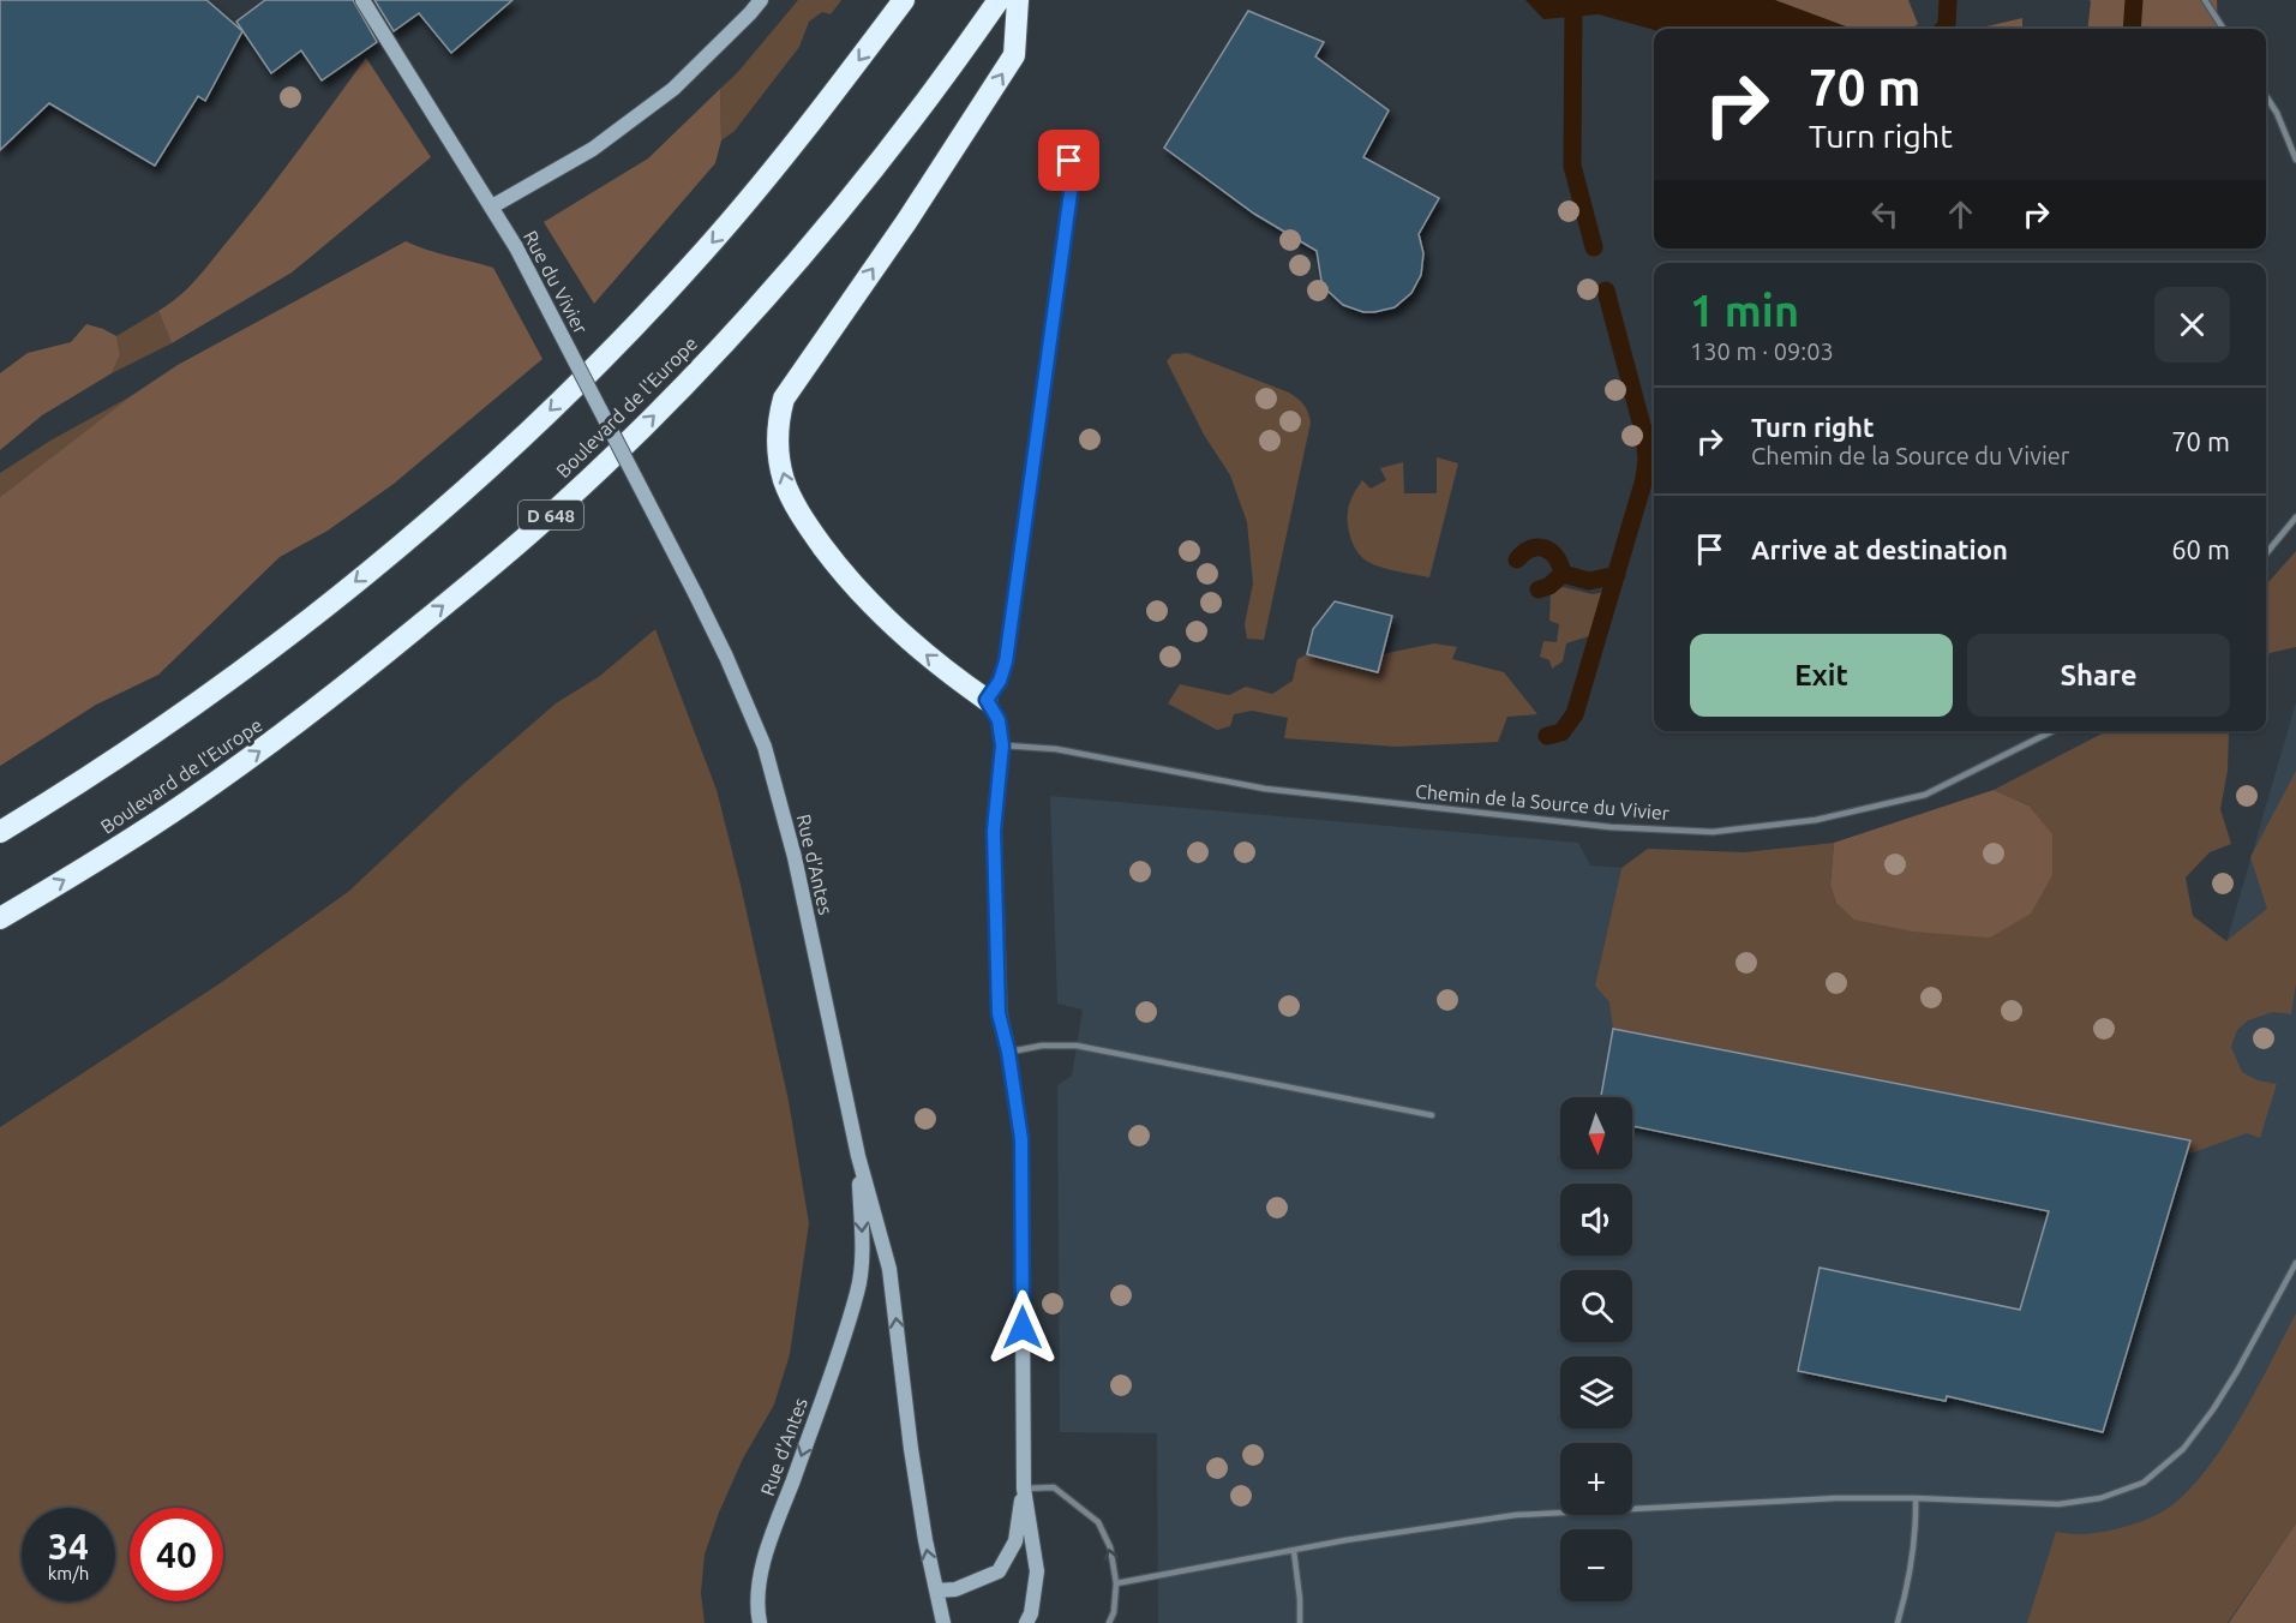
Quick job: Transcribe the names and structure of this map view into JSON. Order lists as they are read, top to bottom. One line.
{"streets":{"highway":["Boulevard de l'Europe","D 648"],"street":["Rue du Vivier","Rue d'Antes"],"lane":["Chemin de la Source du Vivier"]},"crossings":[["Rue du Vivier","Rue d'Antes"]],"north":"bottom","page":{"turn":["70 m","Turn right"],"heading":["1 min","130 m · 09:03"],"list":[{"name":"Turn right","note":"Chemin de la Source du Vivier","value":"70 m"},{"name":"Arrive at destination","value":"60 m"}],"buttons":["Exit","Share"],"map_buttons":["+","−"],"speed":"34 km/h","limit":"40"}}
